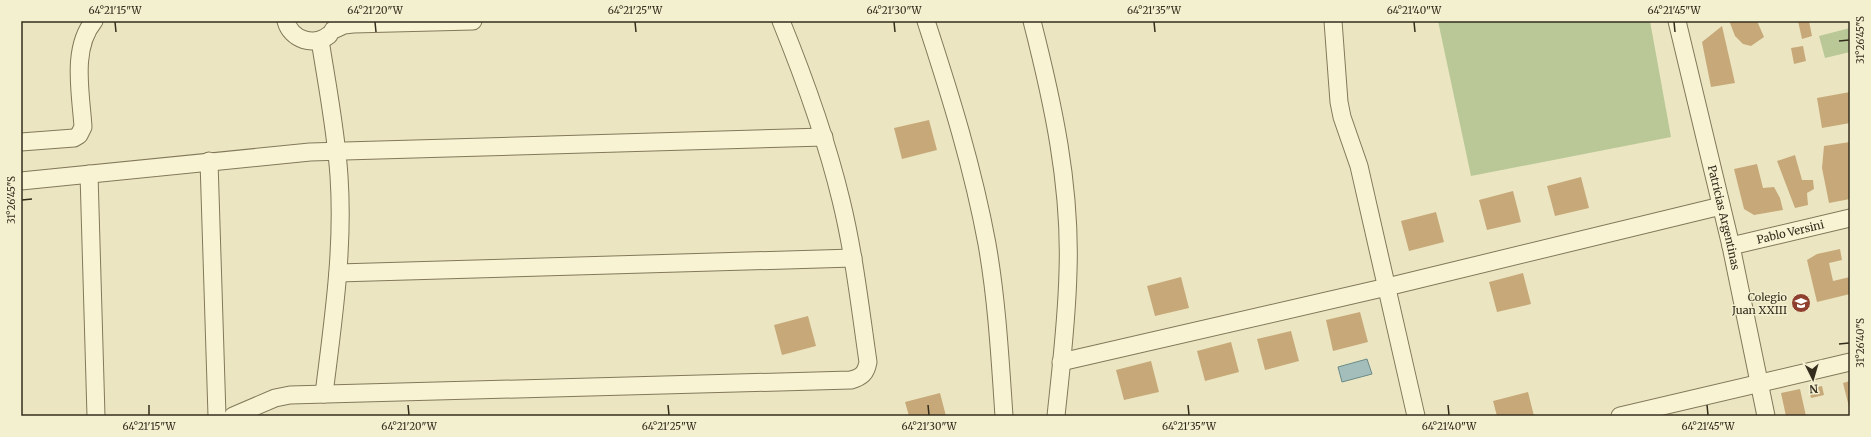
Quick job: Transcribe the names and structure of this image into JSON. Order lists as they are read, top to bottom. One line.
{"streets":{"street":["Patricias Argentinas","Pablo Versini"]},"crossings":[["Patricias Argentinas","Pablo Versini"]],"places":{"school or university":["Colegio Juan XXIII"]},"north":"bottom","coordinates":["64°21'15\"W","64°21'20\"W","64°21'25\"W","64°21'30\"W","64°21'35\"W","64°21'40\"W","64°21'45\"W","31°26'45\"S","31°26'40\"S"]}
